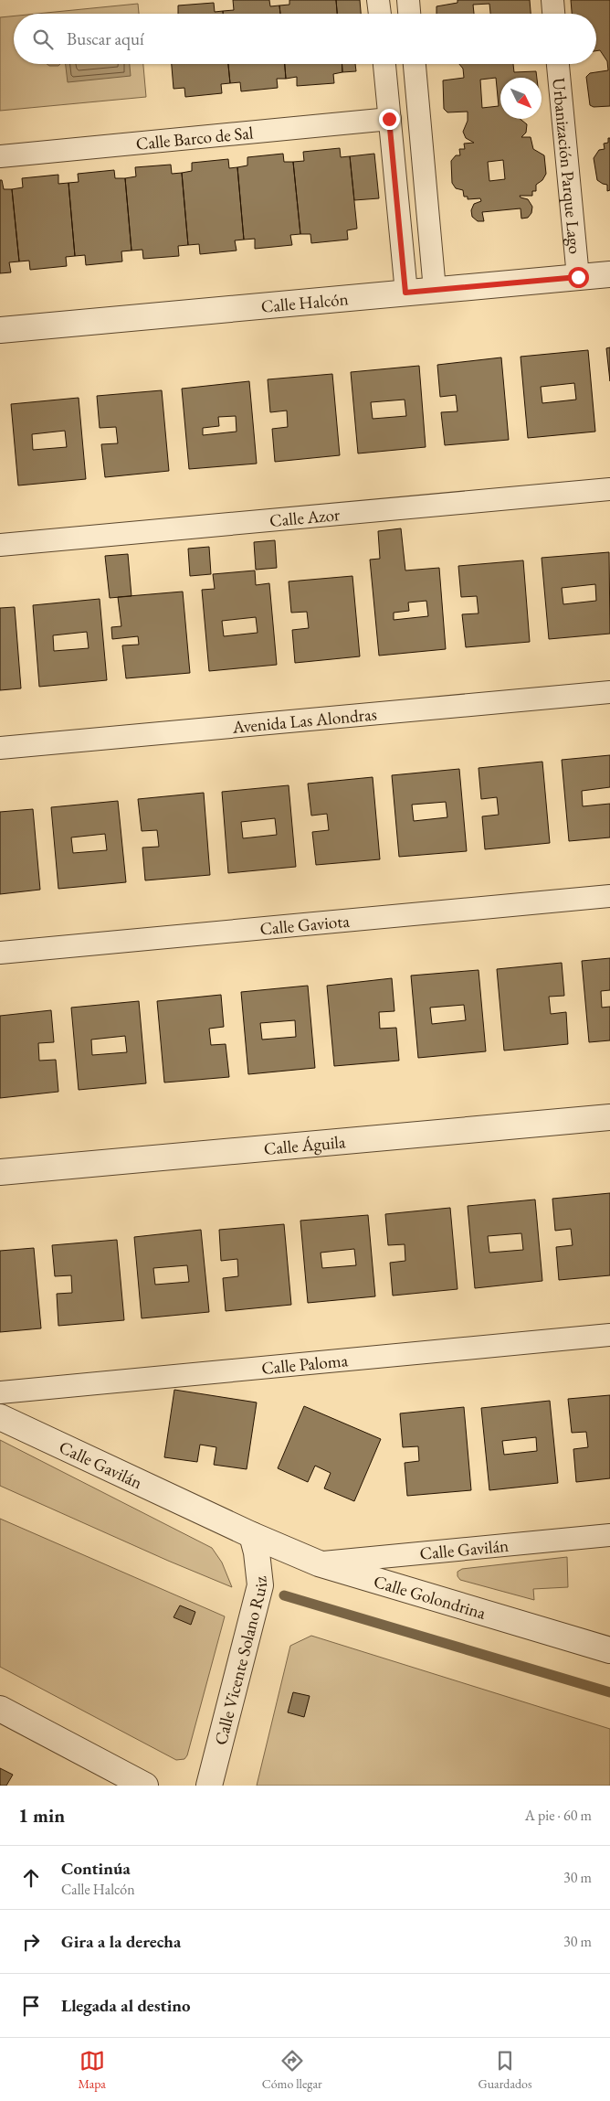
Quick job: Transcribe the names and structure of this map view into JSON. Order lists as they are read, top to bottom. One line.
{"streets":{"street":["Calle Halcón","Calle Águila","Calle Gavilán","Calle Golondrina","Calle Vicente Solano Ruiz"],"lane":["Calle Barco de Sal","Urbanización Parque Lago","Calle Azor","Avenida Las Alondras","Calle Gaviota","Calle Paloma"]},"crossings":[["Urbanización Parque Lago","Calle Halcón"],["Calle Gavilán","Calle Golondrina"],["Calle Gavilán","Calle Vicente Solano Ruiz"],["Calle Golondrina","Calle Vicente Solano Ruiz"]],"north":"bottom right","page":{"search":"Buscar aquí","heading":["1 min","A pie · 60 m"],"list":[["Continúa","Calle Halcón","30 m"],["Gira a la derecha","30 m"],"Llegada al destino"],"nav":["Mapa","Cómo llegar","Guardados"]}}
